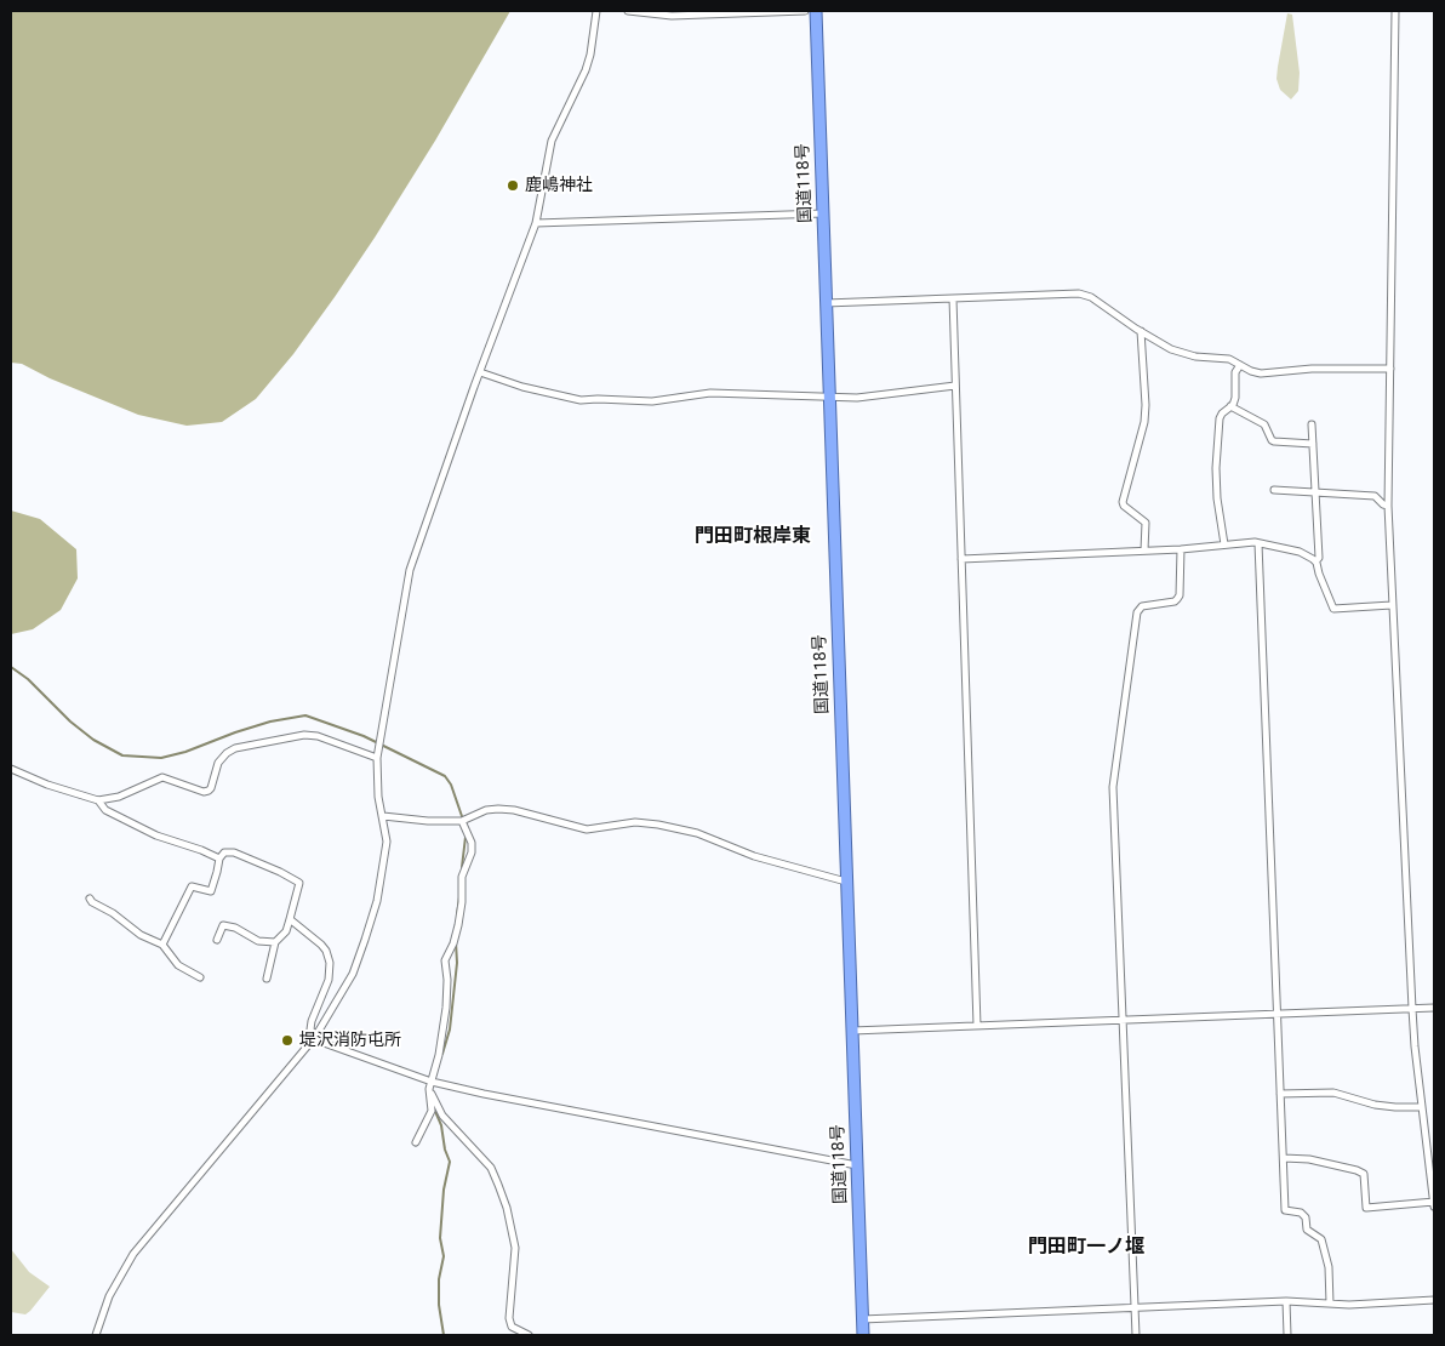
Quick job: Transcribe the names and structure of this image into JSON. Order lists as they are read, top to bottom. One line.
{"streets":{"highway":["国道118号"]},"districts":["門田町根岸東","門田町一ノ堰"],"places":["鹿嶋神社","堤沢消防屯所"]}
